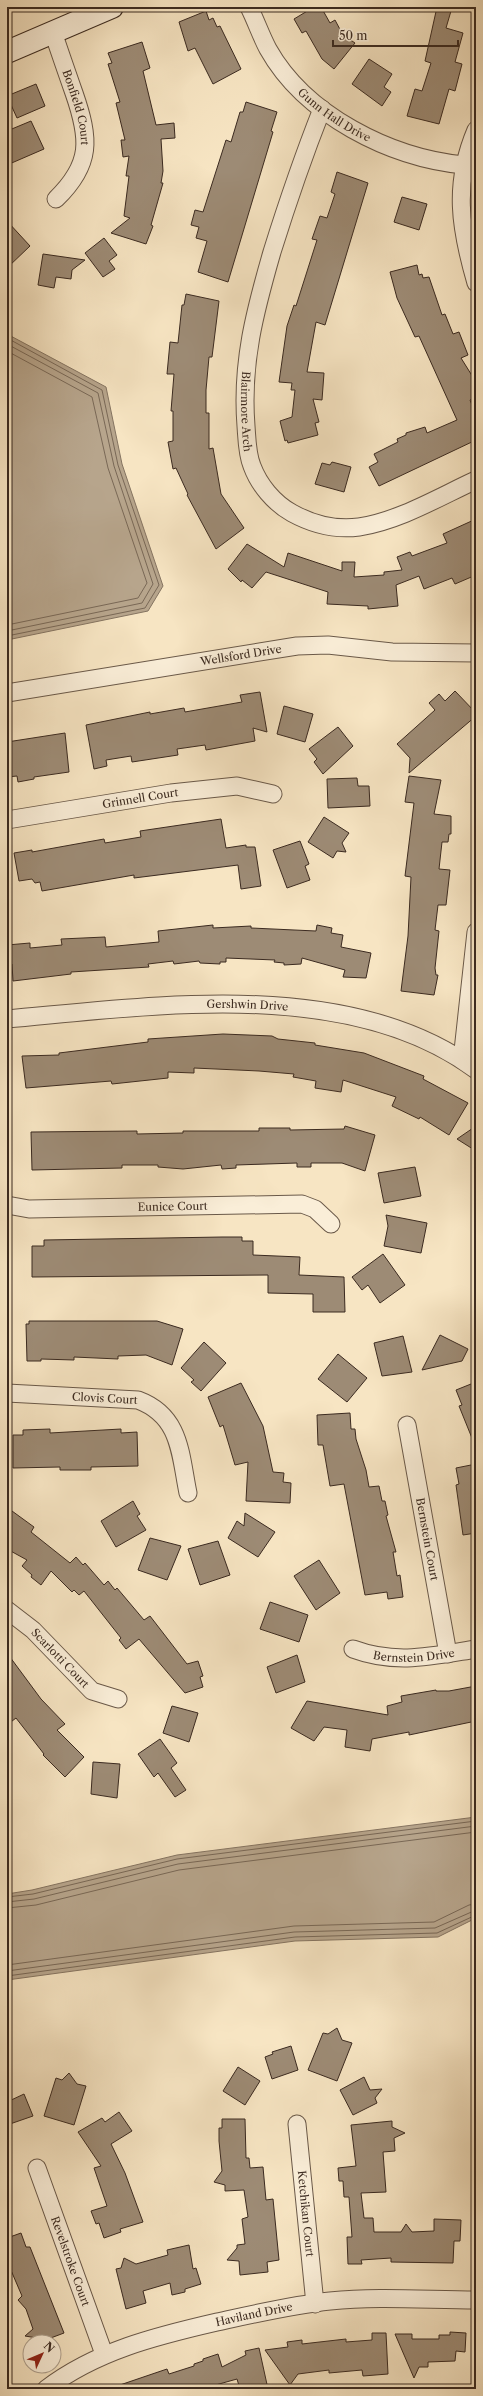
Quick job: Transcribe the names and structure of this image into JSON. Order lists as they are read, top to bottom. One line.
{"streets":{"street":["Bonfield Court","Gunn Hall Drive","Blairmore Arch","Wellsford Drive","Grinnell Court","Gershwin Drive","Eunice Court","Clovis Court","Bernstein Court","Bernstein Drive","Scarlotti Court","Ketchikan Court","Revelstroke Court","Haviland Drive"]},"crossings":[["Gunn Hall Drive","Blairmore Arch"],["Bernstein Court","Bernstein Drive"],["Ketchikan Court","Haviland Drive"],["Revelstroke Court","Haviland Drive"]],"scale_bar":"50 m","north":"top right"}
